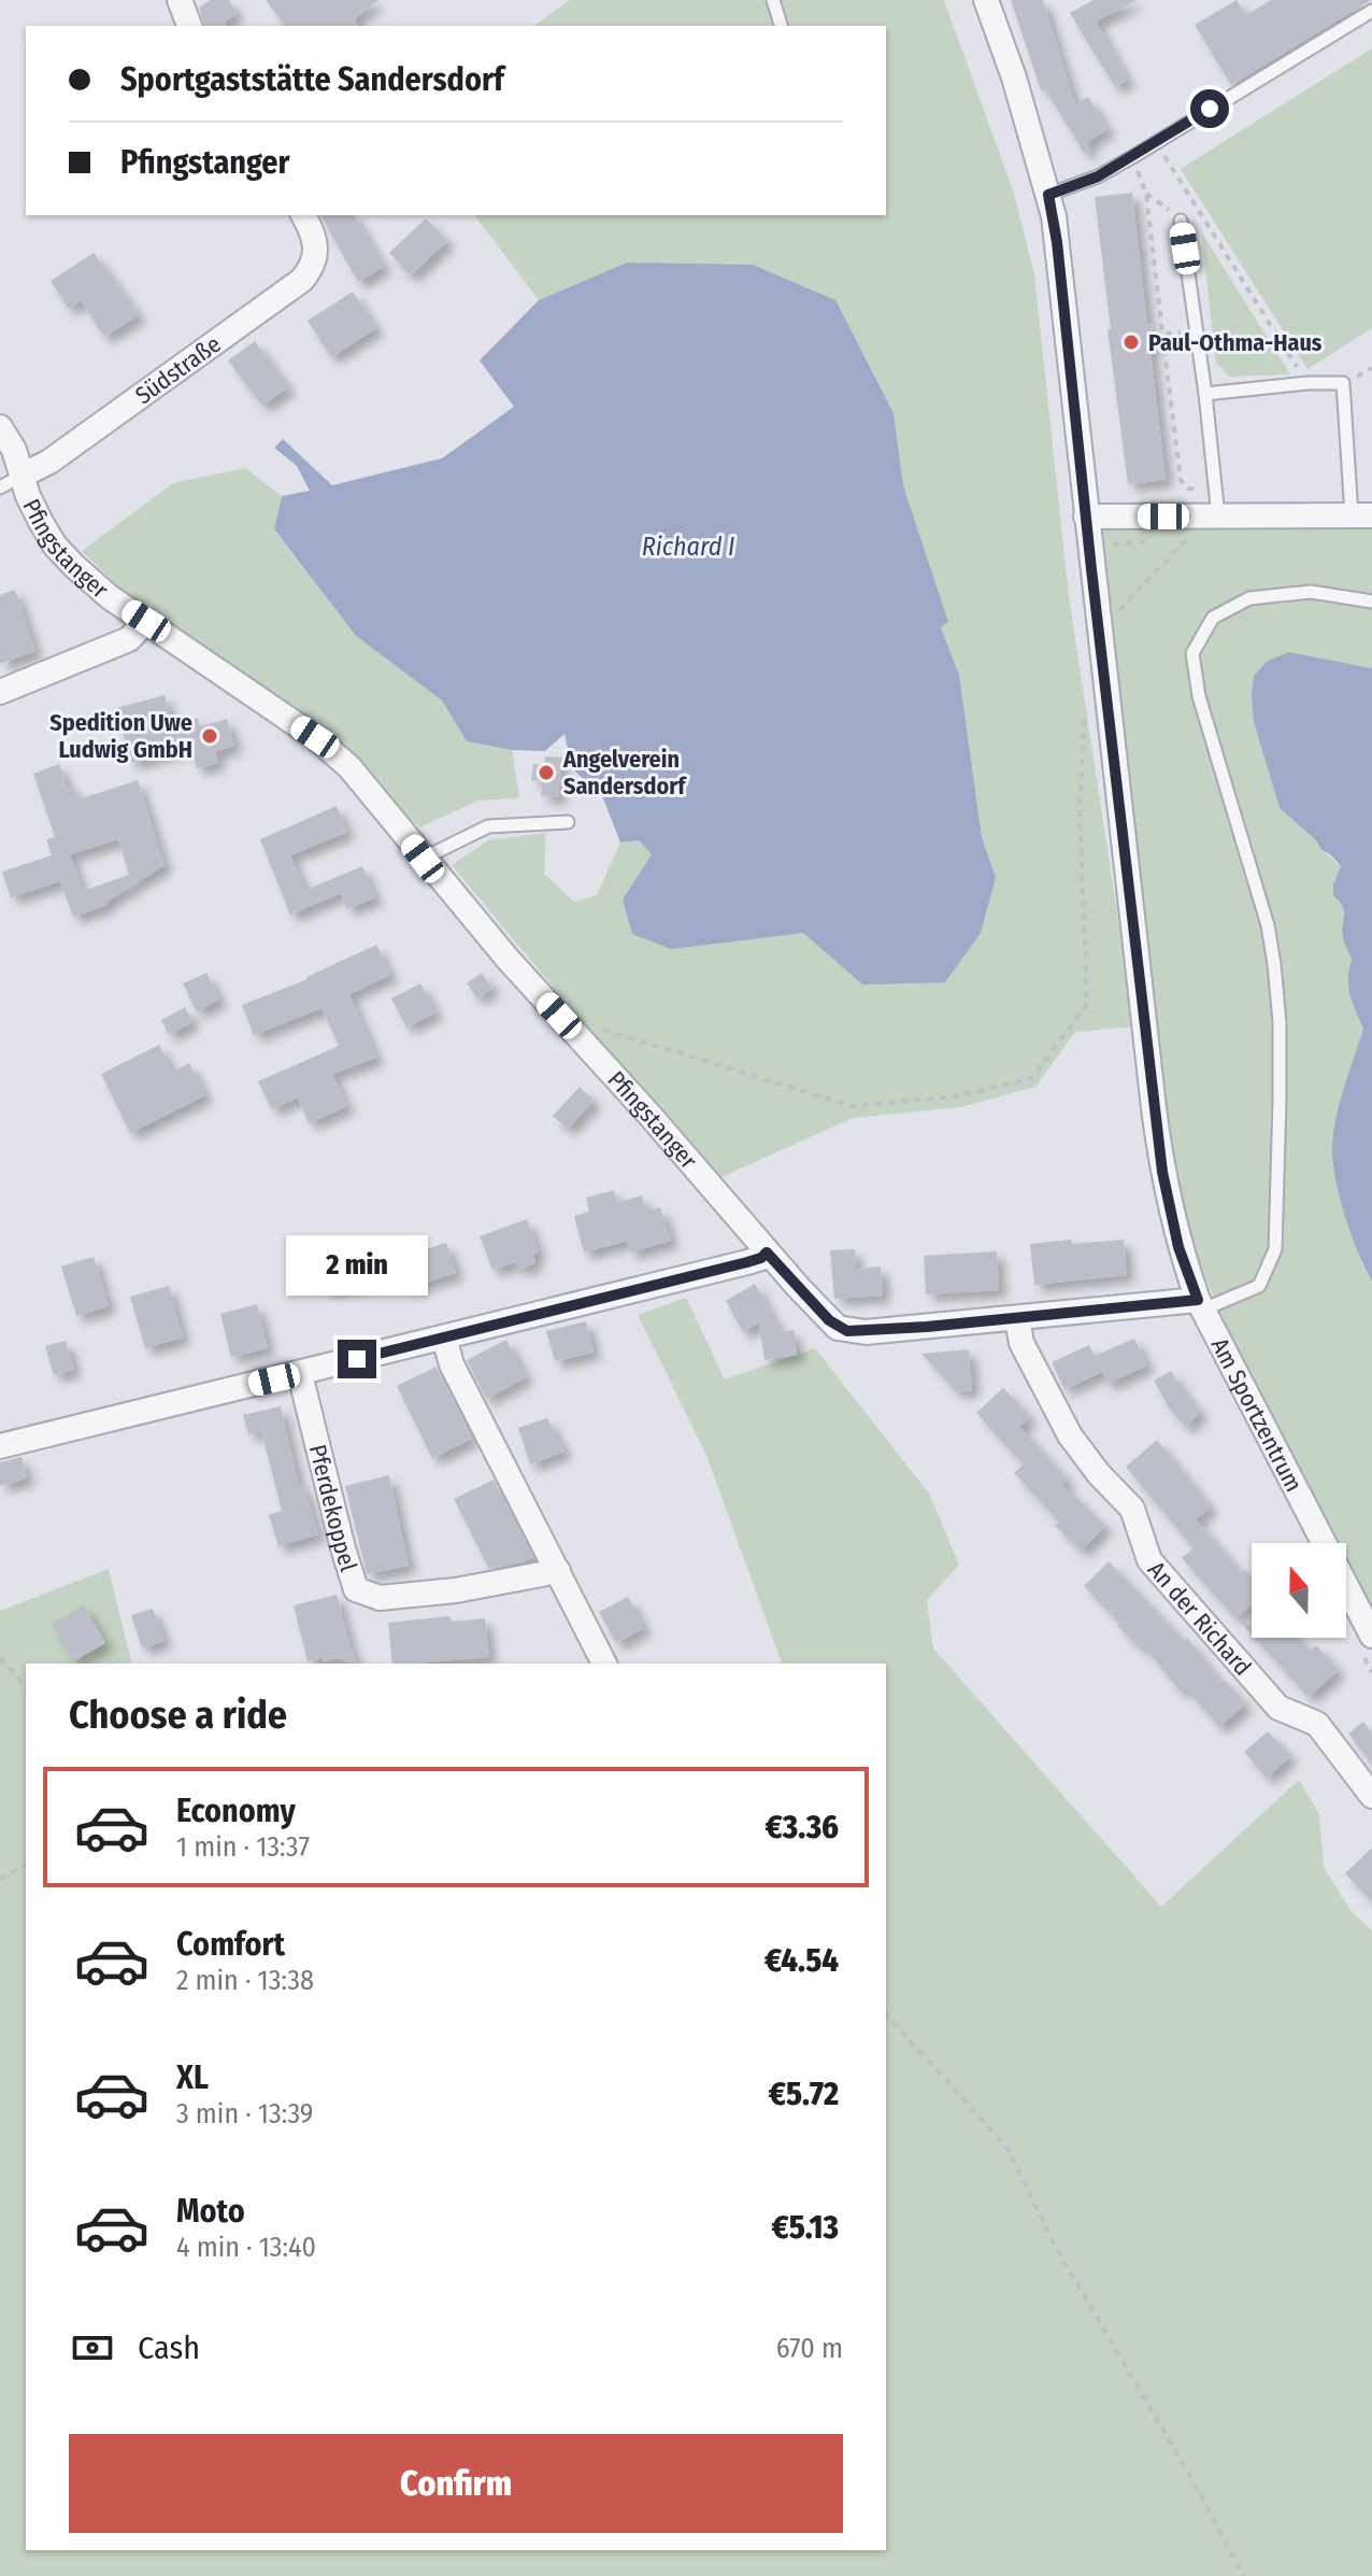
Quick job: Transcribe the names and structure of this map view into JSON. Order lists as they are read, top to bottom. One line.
{"streets":{"street":["Südstraße","Pfingstanger","Am Sportzentrum","Pferdekoppel","An der Richard"]},"crossings":[["Südstraße","Pfingstanger"]],"water":["Richard I"],"places":["Paul-Othma-Haus","Spedition Uwe Ludwig GmbH","Angelverein Sandersdorf"],"north":"top","page":{"banner":["Sportgaststätte Sandersdorf","Pfingstanger"],"bubble":"2 min","heading":"Choose a ride","list":[{"name":"Economy","note":"1 min · 13:37","value":"€3.36"},{"name":"Comfort","note":"2 min · 13:38","value":"€4.54"},{"name":"XL","note":"3 min · 13:39","value":"€5.72"},{"name":"Moto","note":"4 min · 13:40","value":"€5.13"}],"pay":["Cash","670 m"],"buttons":"Confirm"}}
